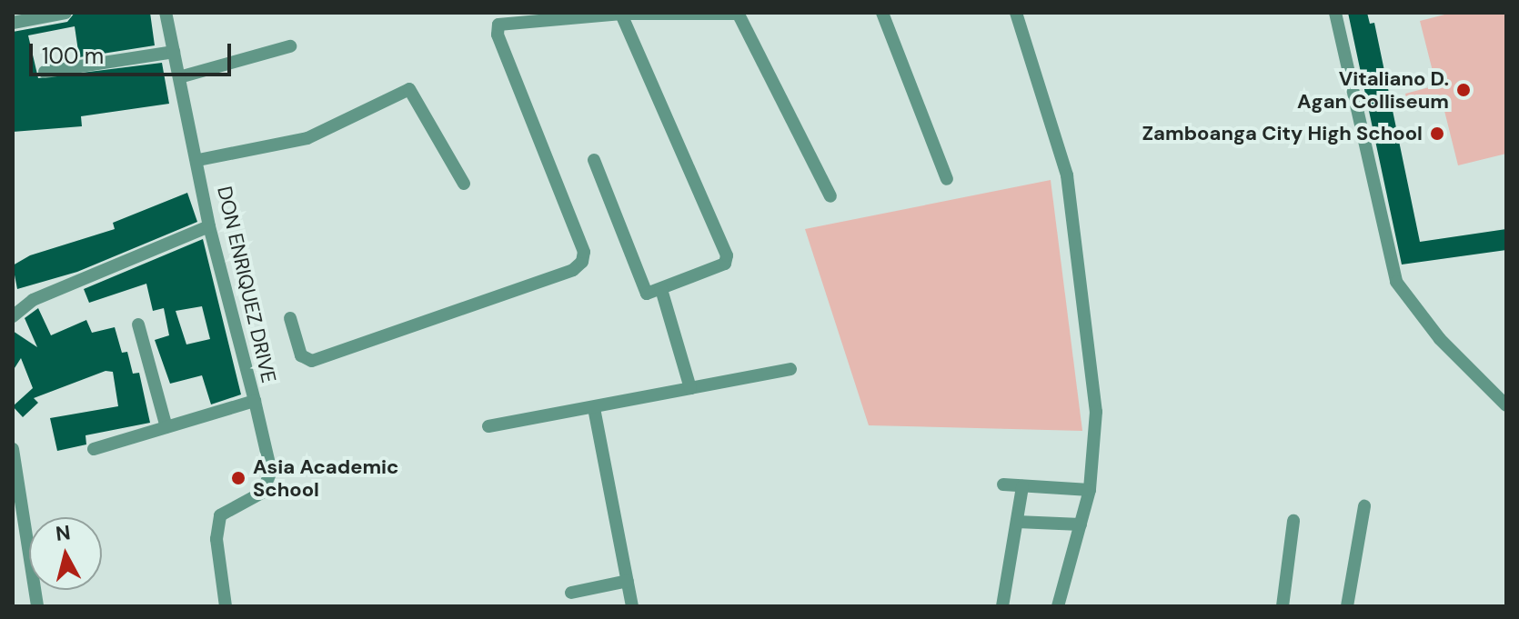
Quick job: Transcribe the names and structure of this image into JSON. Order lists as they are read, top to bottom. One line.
{"streets":{"street":["DON ENRIQUEZ DRIVE"]},"places":["Vitaliano D. Agan Colliseum","Zamboanga City High School","Asia Academic School"],"scale_bar":"100 m","north":"top"}
